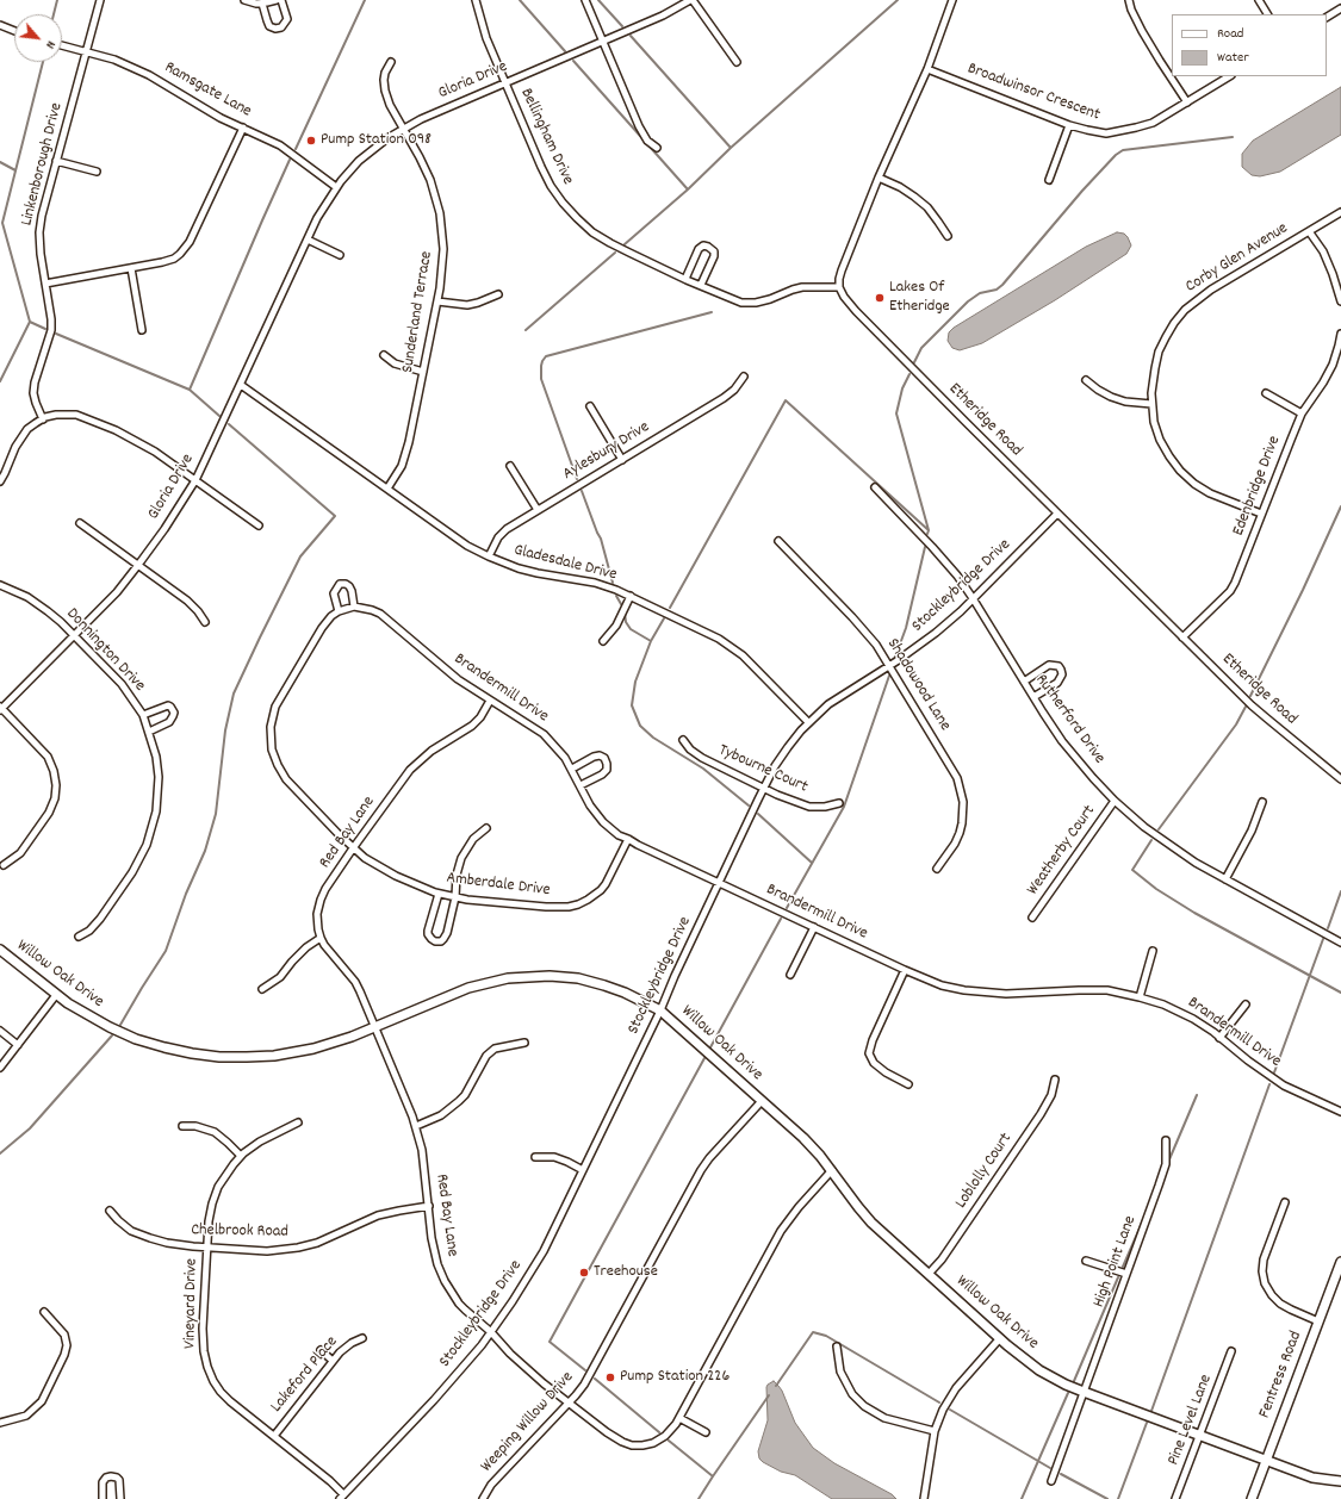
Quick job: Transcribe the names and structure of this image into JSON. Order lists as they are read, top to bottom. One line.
{"streets":{"street":["Gloria Drive","Ramsgate Lane","Broadwinsor Crescent","Bellingham Drive","Linkenborough Drive","Corby Glen Avenue","Sunderland Terrace","Etheridge Road","Aylesbury Drive","Edenbridge Drive","Gladesdale Drive","Stockleybridge Drive","Donnington Drive","Shadowood Lane","Brandermill Drive","Rutherford Drive","Tybourne Court","Red Bay Lane","Weatherby Court","Amberdale Drive","Willow Oak Drive","Loblolly Court","Chelbrook Road","High Point Lane","Vineyard Drive","Lakeford Place","Fentress Road","Pine Level Lane","Weeping Willow Drive"]},"crossings":[["Gloria Drive","Ramsgate Lane"],["Gloria Drive","Bellingham Drive"],["Gloria Drive","Sunderland Terrace"],["Gloria Drive","Gladesdale Drive"],["Gloria Drive","Donnington Drive"],["Ramsgate Lane","Linkenborough Drive"],["Bellingham Drive","Etheridge Road"],["Corby Glen Avenue","Edenbridge Drive"],["Sunderland Terrace","Gladesdale Drive"],["Etheridge Road","Edenbridge Drive"],["Etheridge Road","Stockleybridge Drive"],["Aylesbury Drive","Gladesdale Drive"],["Gladesdale Drive","Stockleybridge Drive"],["Stockleybridge Drive","Shadowood Lane"],["Stockleybridge Drive","Brandermill Drive"],["Stockleybridge Drive","Rutherford Drive"],["Stockleybridge Drive","Tybourne Court"],["Stockleybridge Drive","Red Bay Lane"],["Stockleybridge Drive","Willow Oak Drive"],["Stockleybridge Drive","Vineyard Drive"],["Brandermill Drive","Red Bay Lane"],["Brandermill Drive","Amberdale Drive"],["Rutherford Drive","Weatherby Court"],["Red Bay Lane","Amberdale Drive"],["Red Bay Lane","Willow Oak Drive"],["Red Bay Lane","Chelbrook Road"],["Red Bay Lane","Weeping Willow Drive"],["Willow Oak Drive","Loblolly Court"],["Willow Oak Drive","High Point Lane"],["Willow Oak Drive","Fentress Road"],["Willow Oak Drive","Pine Level Lane"],["Willow Oak Drive","Weeping Willow Drive"],["Chelbrook Road","Vineyard Drive"],["Vineyard Drive","Lakeford Place"]],"places":["Pump Station 098","Lakes Of Etheridge","Treehouse","Pump Station 226"],"legend":["Road","Water"],"north":"bottom right"}
